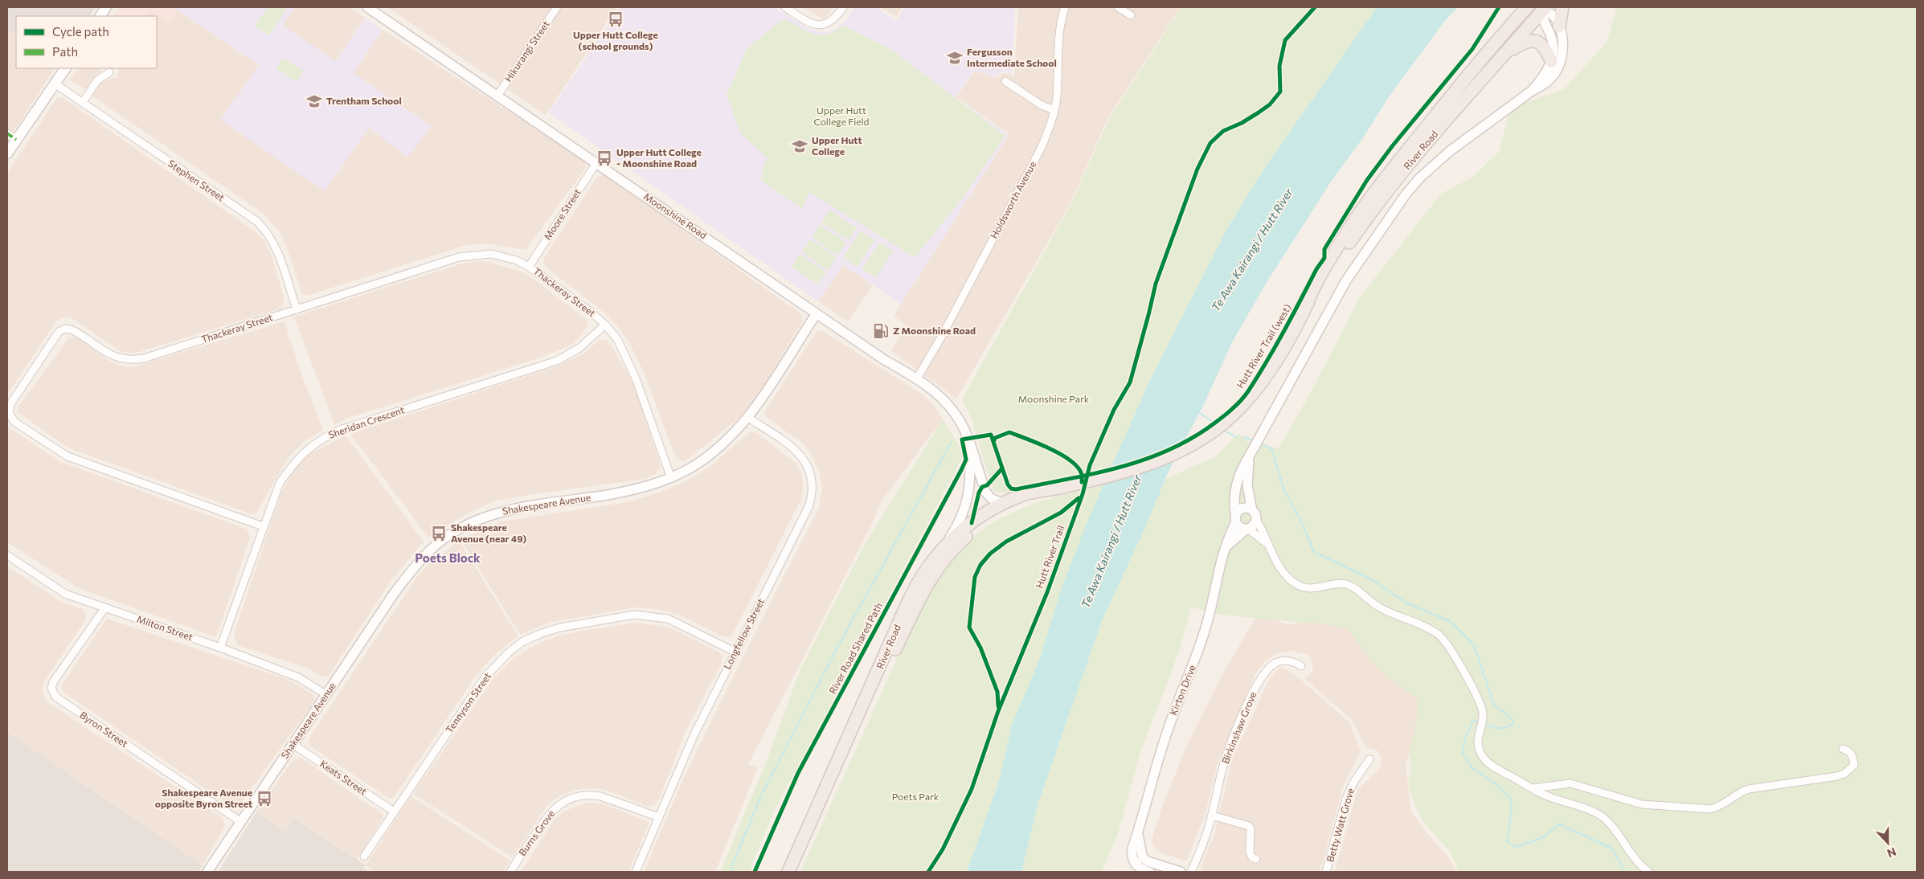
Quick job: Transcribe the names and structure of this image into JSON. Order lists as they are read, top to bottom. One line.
{"streets":{"highway":["River Road"],"street":["Hikurangi Street","Stephen Street","Holdsworth Avenue","Moore Street","Moonshine Road","Thackeray Street","Sheridan Crescent","Shakespeare Avenue","Milton Street","Longfellow Street","Kirton Drive","Tennyson Street","Birkinshaw Grove","Byron Street","Keats Street","Betty Watt Grove","Burns Grove"],"cycle path":["Hutt River Trail (west)","Hutt River Trail"]},"crossings":[["Hikurangi Street","Moonshine Road"],["River Road","Moonshine Road"],["Stephen Street","Thackeray Street"],["Holdsworth Avenue","Moonshine Road"],["Moore Street","Moonshine Road"],["Moore Street","Thackeray Street"],["Moonshine Road","Shakespeare Avenue"],["Thackeray Street","Sheridan Crescent"],["Thackeray Street","Shakespeare Avenue"],["Sheridan Crescent","Milton Street"],["Shakespeare Avenue","Milton Street"],["Shakespeare Avenue","Longfellow Street"],["Shakespeare Avenue","Byron Street"],["Shakespeare Avenue","Keats Street"],["Milton Street","Byron Street"],["Longfellow Street","Tennyson Street"],["Longfellow Street","Burns Grove"],["Tennyson Street","Keats Street"]],"districts":["Poets Block"],"water":["Te Awa Kairangi / Hutt River"],"parks":["Upper Hutt College Field","Moonshine Park","Poets Park"],"places":{"bus stop":["Upper Hutt College (school grounds)","Upper Hutt College - Moonshine Road","Shakespeare Avenue (near 49)","Shakespeare Avenue opposite Byron Street"],"school or university":["Fergusson Intermediate School","Trentham School","Upper Hutt College"],"fuel station":["Z Moonshine Road"]},"legend":["Cycle path","Path"],"north":"bottom"}
